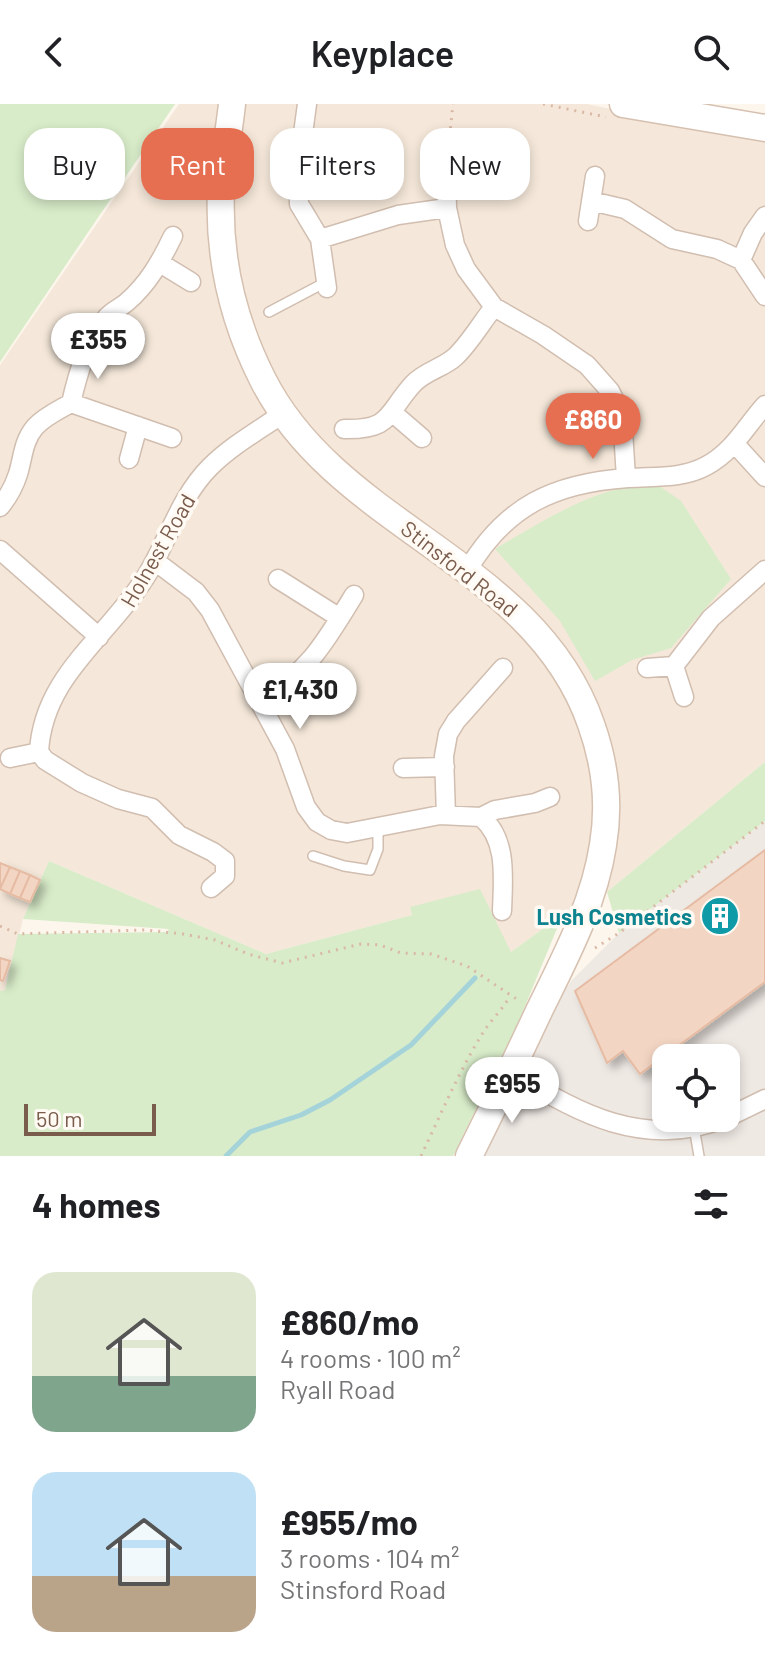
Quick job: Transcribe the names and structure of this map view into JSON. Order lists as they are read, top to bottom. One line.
{"streets":{"street":["Holnest Road","Stinsford Road"]},"crossings":[["Holnest Road","Stinsford Road"]],"places":{"building":["Lush Cosmetics"]},"scale_bar":"50 m","page":{"header":"Keyplace","chip":["Buy","Rent","Filters","New"],"price":["£355","£860","£1,430","£955"],"scale":"50 m","heading":"4 homes","list":[{"name":"£860/mo","note":"4 rooms · 100 m² · Ryall Road"},{"name":"£955/mo","note":"3 rooms · 104 m² · Stinsford Road"}]}}
